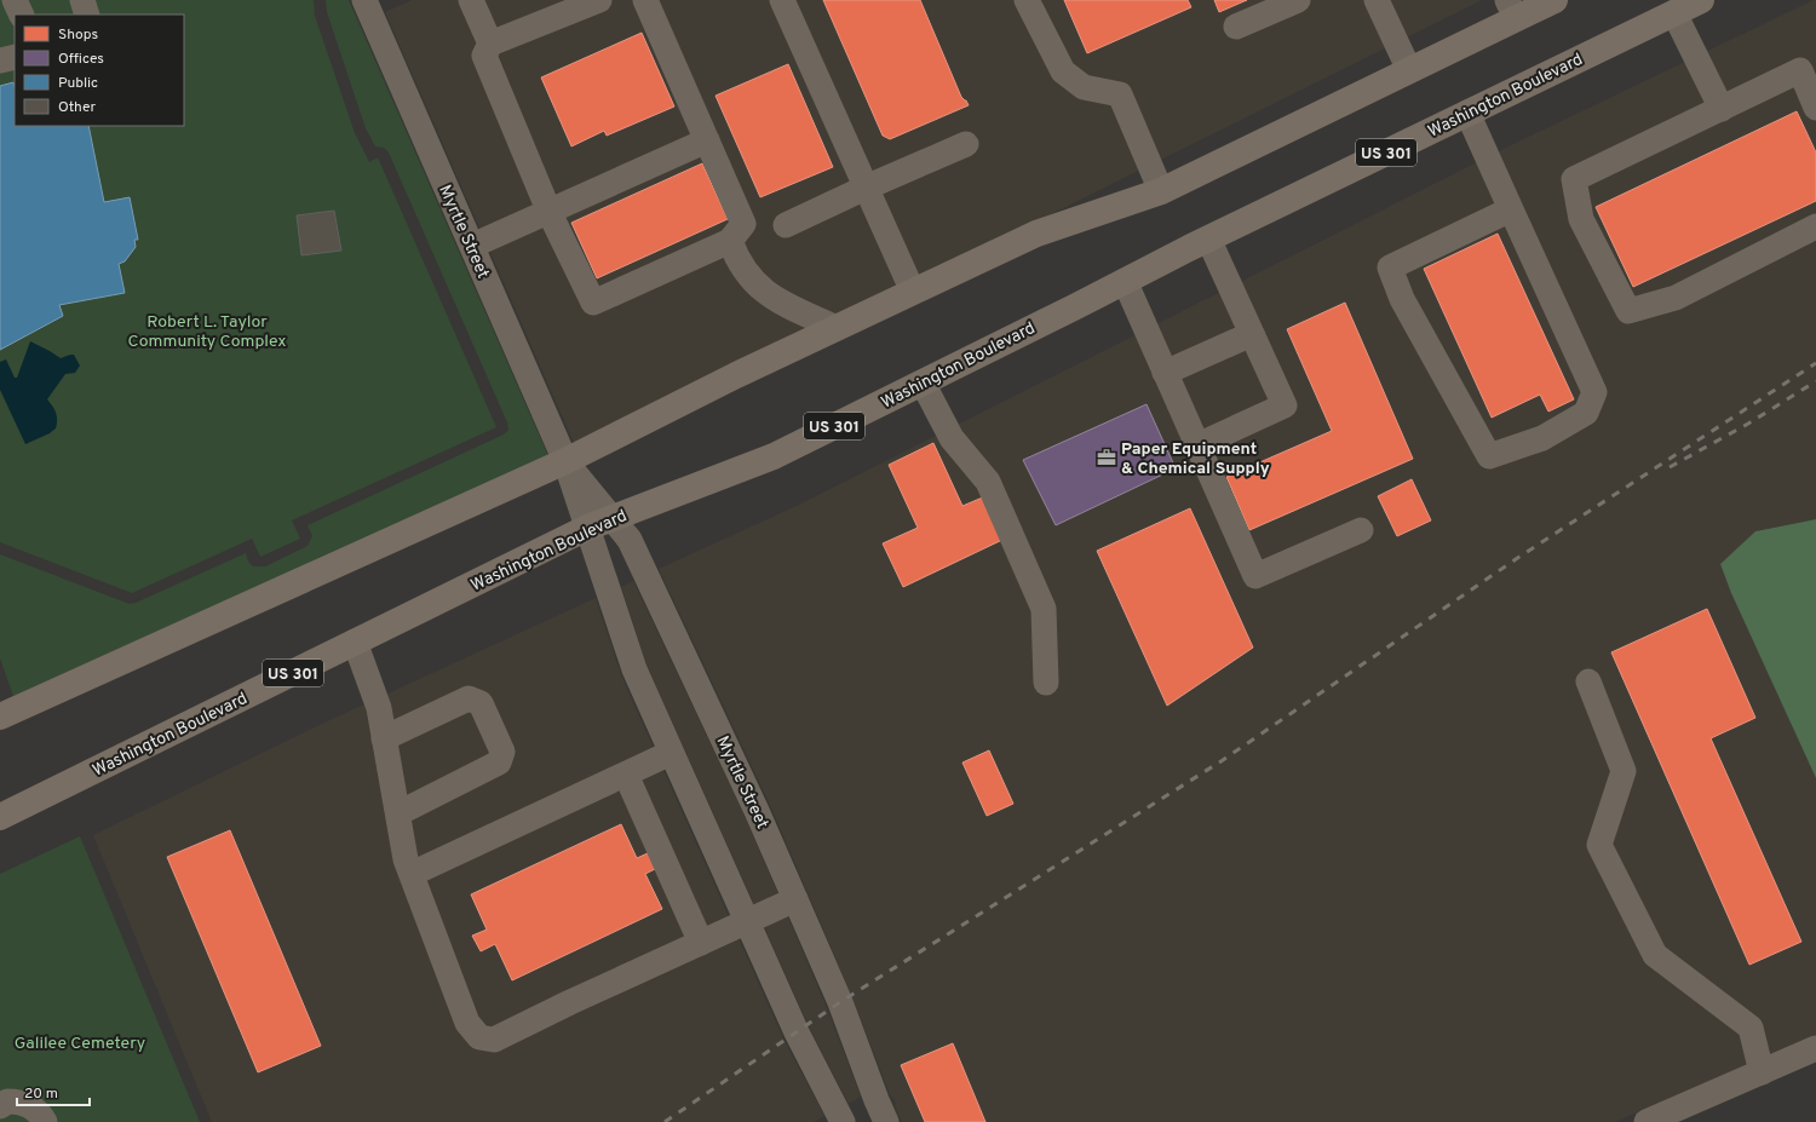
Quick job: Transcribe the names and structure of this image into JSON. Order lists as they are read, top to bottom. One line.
{"streets":{"main road":["Washington Boulevard","US 301"],"street":["Myrtle Street"]},"crossings":[["Washington Boulevard","Myrtle Street"]],"parks":["Robert L. Taylor Community Complex","Galilee Cemetery"],"places":{"office":["Paper Equipment & Chemical Supply"]},"legend":["Shops","Offices","Public","Other"],"scale_bar":"20 m"}
